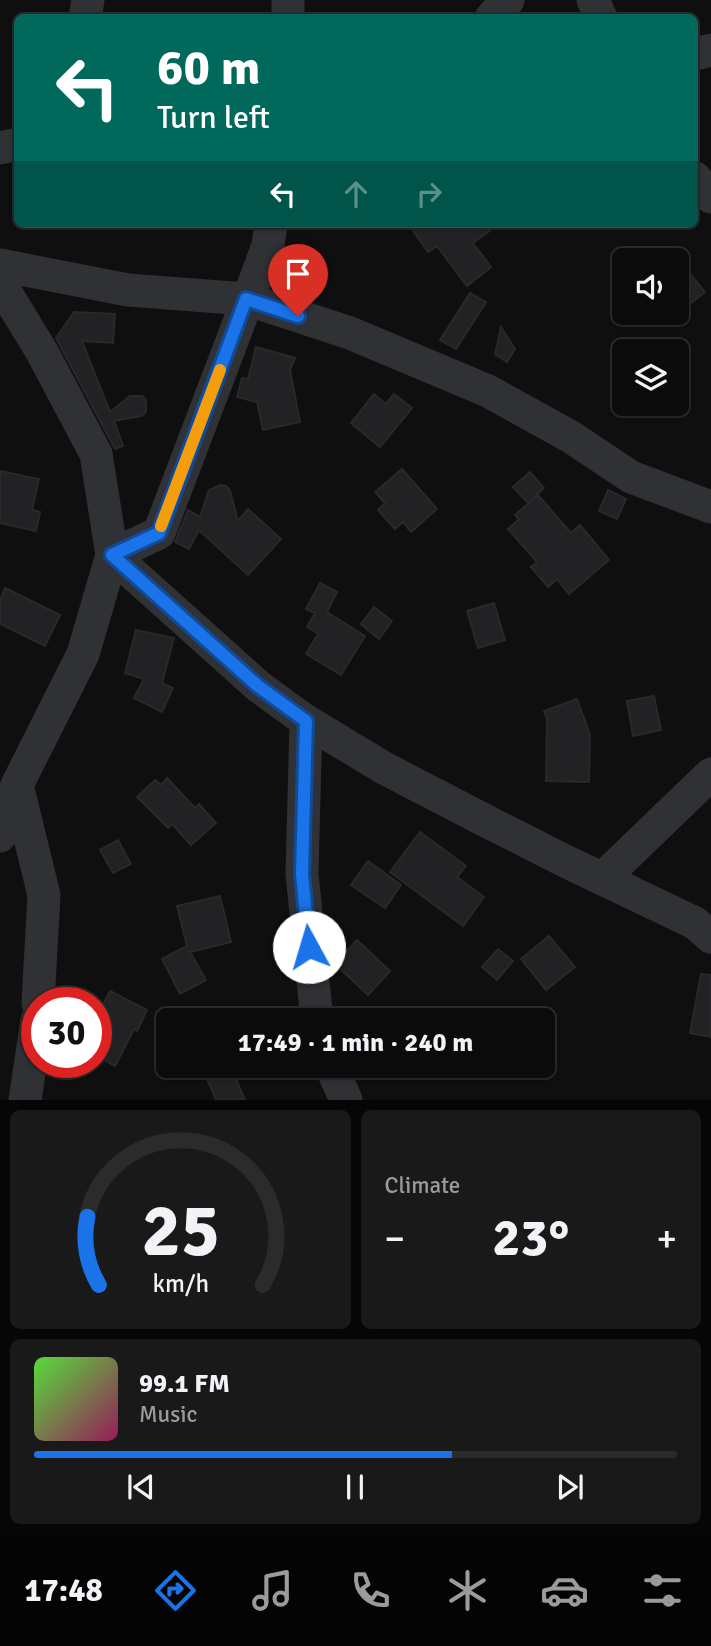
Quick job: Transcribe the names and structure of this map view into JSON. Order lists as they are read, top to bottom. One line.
{"page":{"turn":["60 m","Turn left"],"limit":"30","trip":"17:49 · 1 min · 240 m","tile":"Climate","heat":["−","23°","+"],"song":["99.1 FM","Music"],"tabs":"17:48","gauge":["25","km/h"]}}
